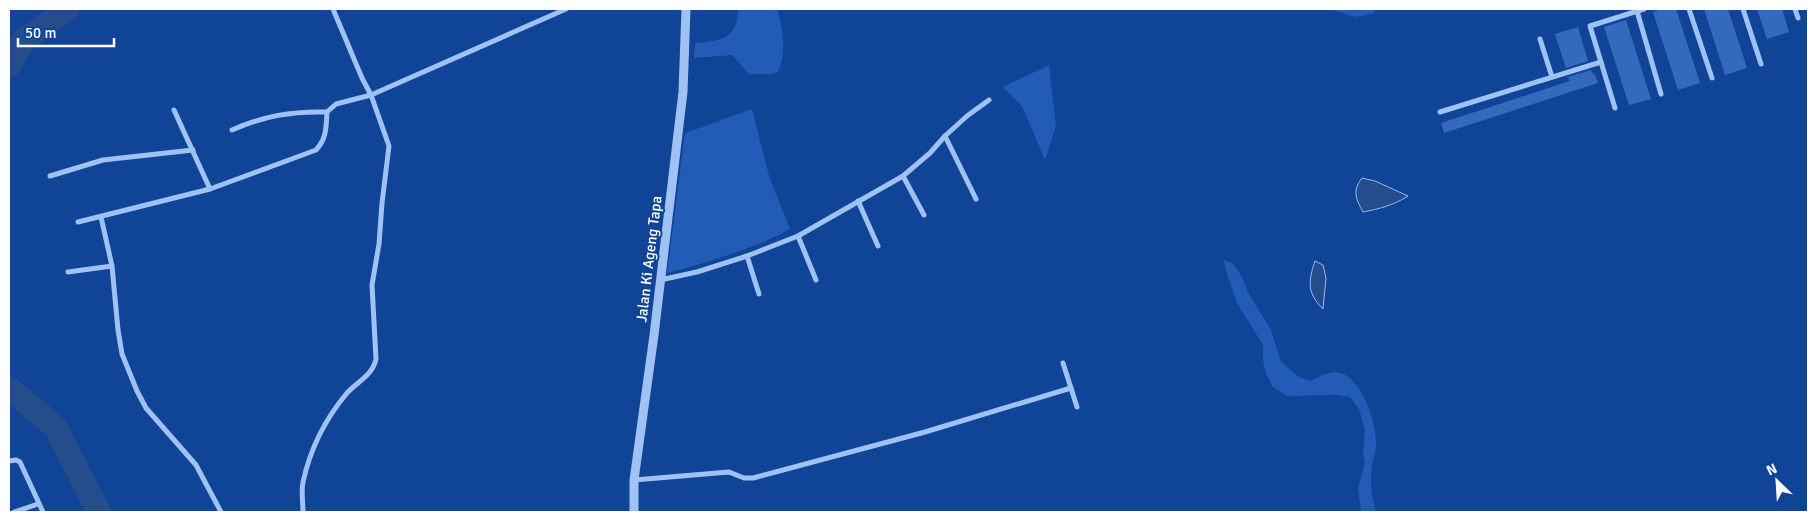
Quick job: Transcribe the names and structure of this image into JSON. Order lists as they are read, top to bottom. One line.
{"streets":{"street":["Jalan Ki Ageng Tapa"]},"scale_bar":"50 m","north":"top left"}
